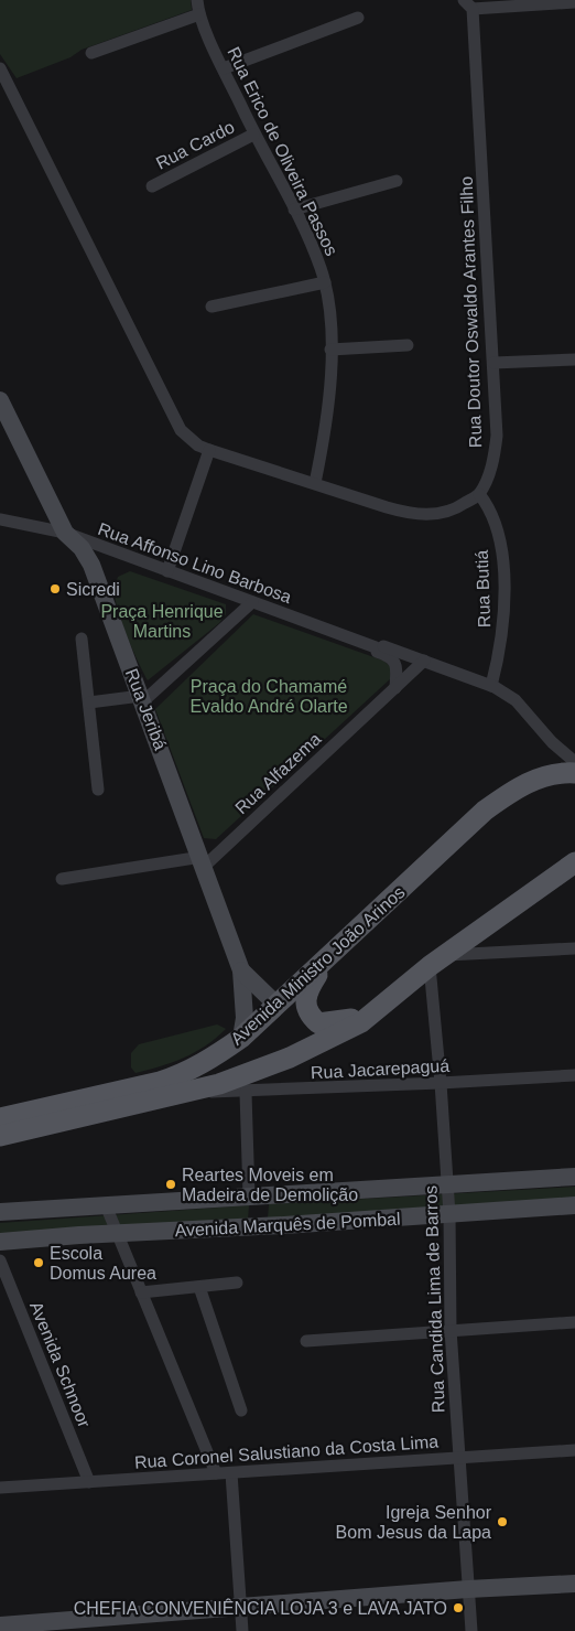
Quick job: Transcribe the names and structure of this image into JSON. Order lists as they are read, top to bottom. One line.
{"streets":{"main road":["Avenida Ministro João Arinos"],"street":["Rua Cardo","Rua Erico de Oliveira Passos","Rua Doutor Oswaldo Arantes Filho","Rua Affonso Lino Barbosa","Rua Butiá","Rua Jeribá","Rua Alfazema","Rua Jacarepaguá","Avenida Marquês de Pombal","Rua Candida Lima de Barros","Avenida Schnoor","Rua Coronel Salustiano da Costa Lima"]},"crossings":[["Rua Cardo","Rua Erico de Oliveira Passos"],["Rua Doutor Oswaldo Arantes Filho","Rua Butiá"],["Rua Affonso Lino Barbosa","Rua Butiá"],["Rua Affonso Lino Barbosa","Rua Jeribá"],["Rua Affonso Lino Barbosa","Rua Alfazema"],["Rua Jeribá","Rua Alfazema"],["Avenida Ministro João Arinos","Rua Jacarepaguá"],["Avenida Ministro João Arinos","Rua Candida Lima de Barros"],["Rua Jacarepaguá","Rua Candida Lima de Barros"],["Avenida Marquês de Pombal","Rua Candida Lima de Barros"],["Rua Candida Lima de Barros","Rua Coronel Salustiano da Costa Lima"],["Avenida Schnoor","Rua Coronel Salustiano da Costa Lima"]],"parks":["Praça Henrique Martins","Praça do Chamamé Evaldo André Olarte"],"places":["Sicredi","Reartes Moveis em Madeira de Demolição","Escola Domus Aurea","Igreja Senhor Bom Jesus da Lapa","CHEFIA CONVENIÊNCIA LOJA 3 e LAVA JATO"]}
